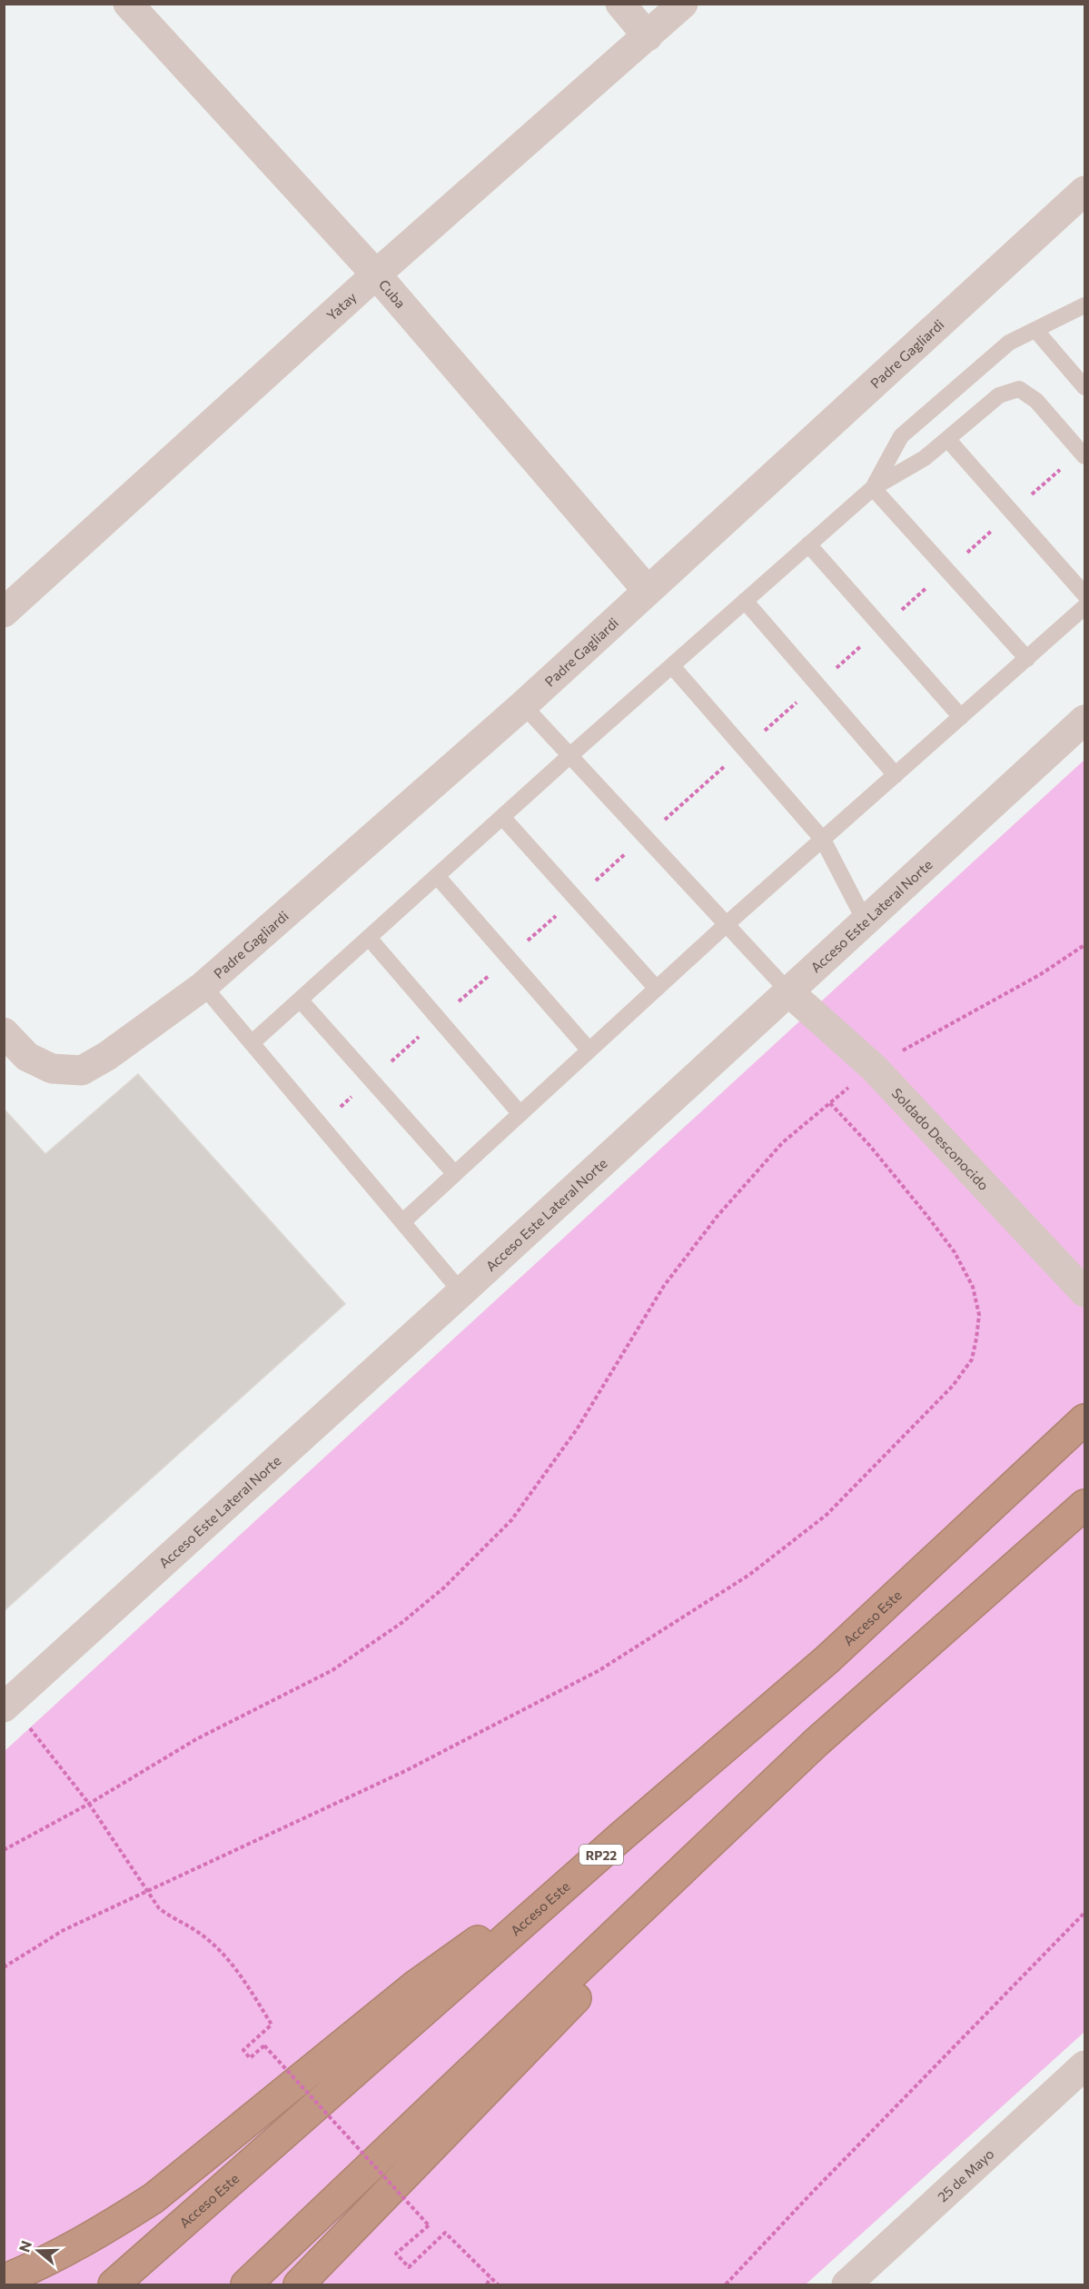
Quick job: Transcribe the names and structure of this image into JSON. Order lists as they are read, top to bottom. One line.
{"streets":{"highway":["Acceso Este","RP22"],"street":["Cuba","Yatay","Padre Gagliardi","Acceso Este Lateral Norte","Soldado Desconocido","25 de Mayo"]},"crossings":[["Cuba","Yatay"],["Cuba","Padre Gagliardi"],["Acceso Este Lateral Norte","Soldado Desconocido"]],"north":"left"}
